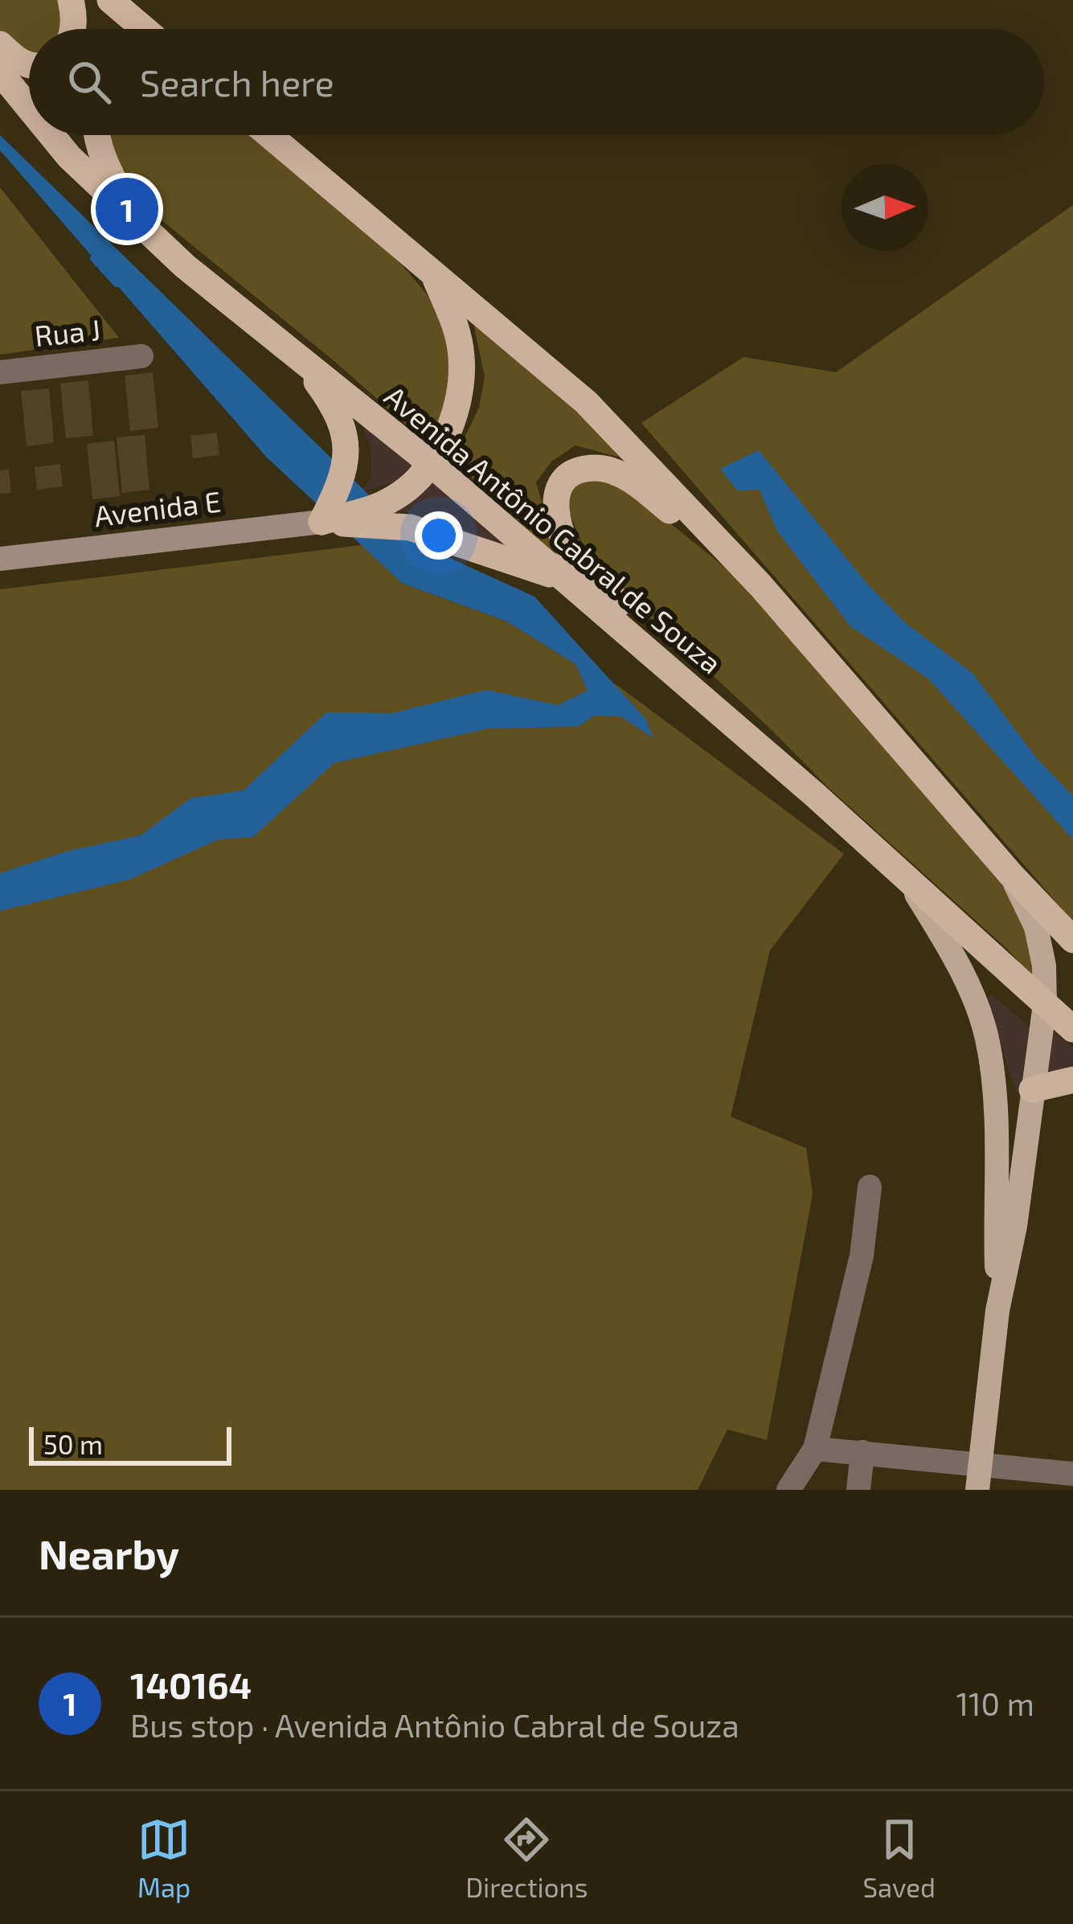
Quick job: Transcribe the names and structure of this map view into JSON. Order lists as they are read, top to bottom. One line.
{"streets":{"highway":["Avenida Antônio Cabral de Souza"],"main road":["Avenida E"],"street":["Rua J"]},"scale_bar":"50 m","north":"right","page":{"search":"Search here","pins":"1","scale":"50 m","heading":"Nearby","list":[{"mark":"1","name":"140164","note":"Bus stop · Avenida Antônio Cabral de Souza","value":"110 m"}],"nav":["Map","Directions","Saved"]}}
